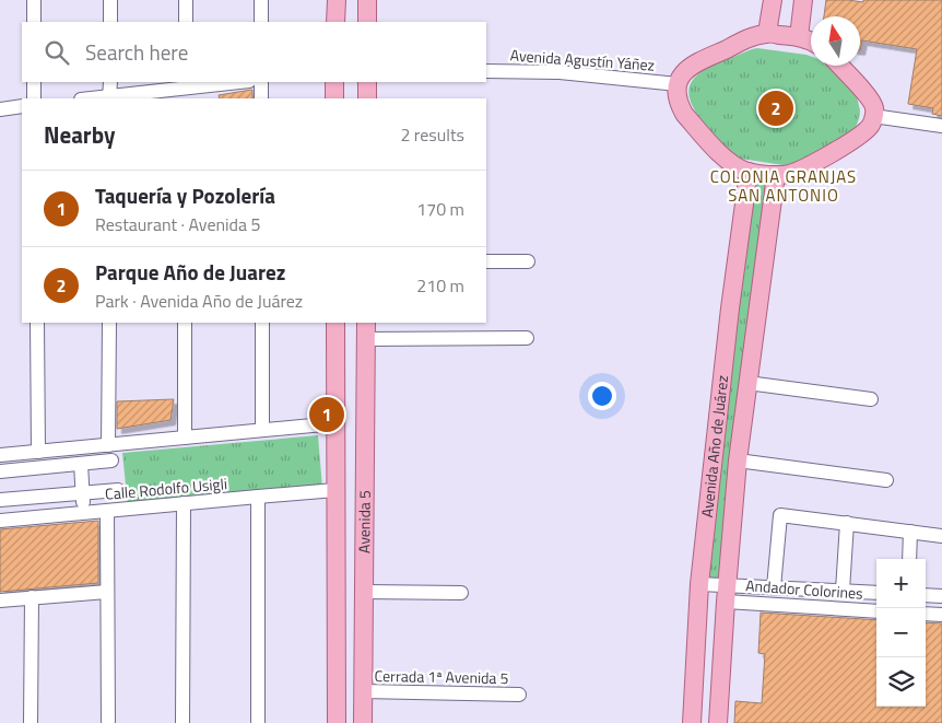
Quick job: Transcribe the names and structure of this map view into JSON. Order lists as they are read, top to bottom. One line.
{"streets":{"main road":["Avenida Año de Juárez","Avenida 5"],"street":["Avenida Agustín Yáñez","Calle Rodolfo Usigli","Andador Colorines","Cerrada 1ª Avenida 5"]},"crossings":[["Avenida Año de Juárez","Andador Colorines"],["Calle Rodolfo Usigli","Avenida 5"],["Avenida 5","Cerrada 1ª Avenida 5"]],"districts":["COLONIA GRANJAS SAN ANTONIO"],"north":"top","page":{"search":"Search here","pins":["2","1"],"heading":["Nearby","2 results"],"list":[{"mark":"1","name":"Taquería y Pozolería","note":"Restaurant · Avenida 5","value":"170 m"},{"mark":"2","name":"Parque Año de Juarez","note":"Park · Avenida Año de Juárez","value":"210 m"}],"map_buttons":["+","−"]}}
